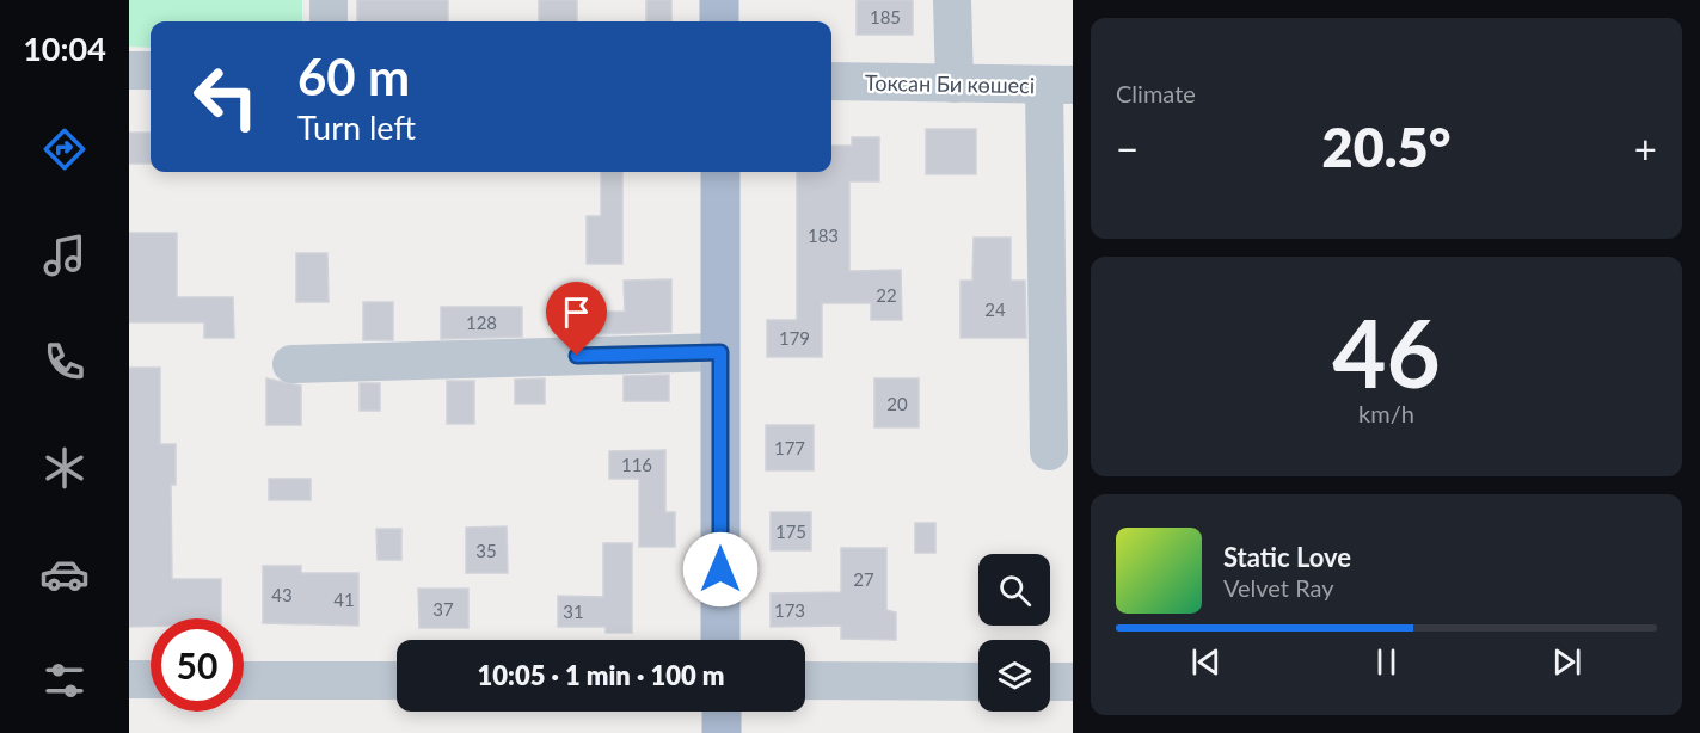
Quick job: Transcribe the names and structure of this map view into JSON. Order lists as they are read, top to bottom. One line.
{"streets":{"street":["Токсан Би көшесі"]},"house_numbers":["185","183","22","24","128","179","20","177","116","175","35","27","43","41","37","173","31"],"page":{"tabs":"10:04","tile":["Climate",["46","km/h"]],"turn":["60 m","Turn left"],"heat":["−","20.5°","+"],"song":["Static Love","Velvet Ray"],"limit":"50","trip":"10:05 · 1 min · 100 m"}}
